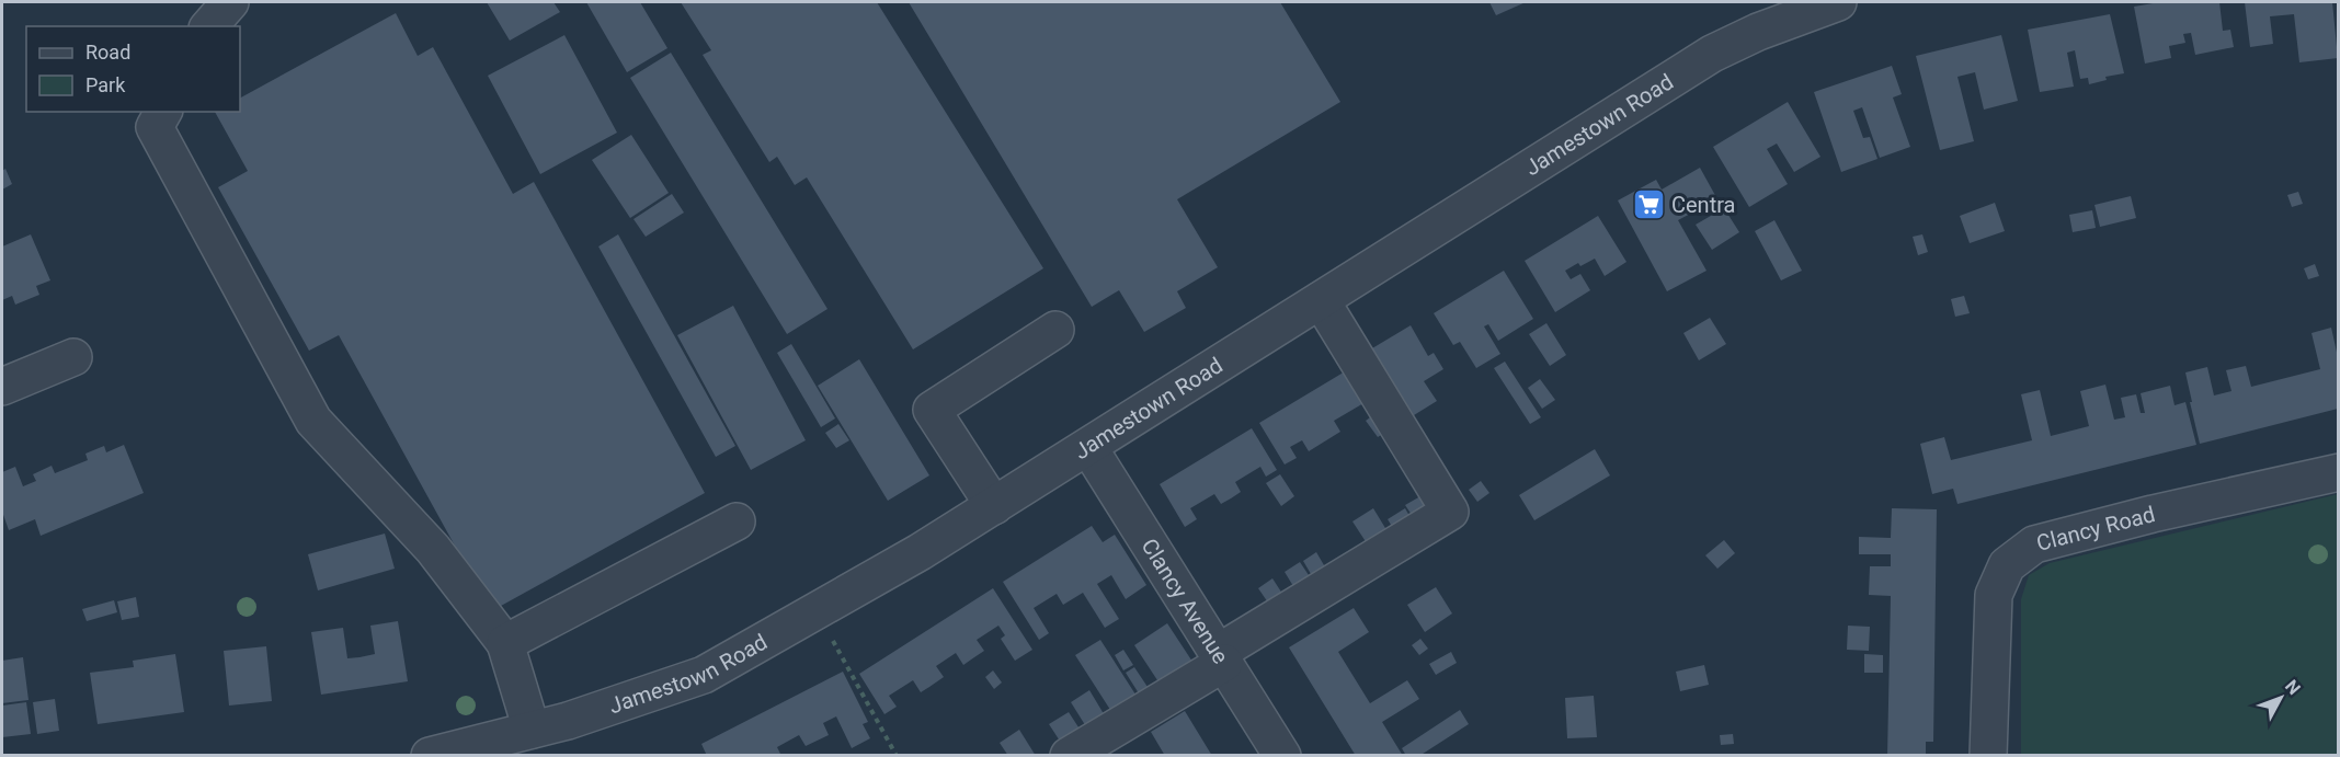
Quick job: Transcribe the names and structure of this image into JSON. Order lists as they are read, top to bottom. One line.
{"streets":{"street":["Jamestown Road","Clancy Road","Clancy Avenue"]},"crossings":[["Jamestown Road","Clancy Avenue"]],"places":{"supermarket":["Centra"]},"legend":["Road","Park"],"north":"top right"}
